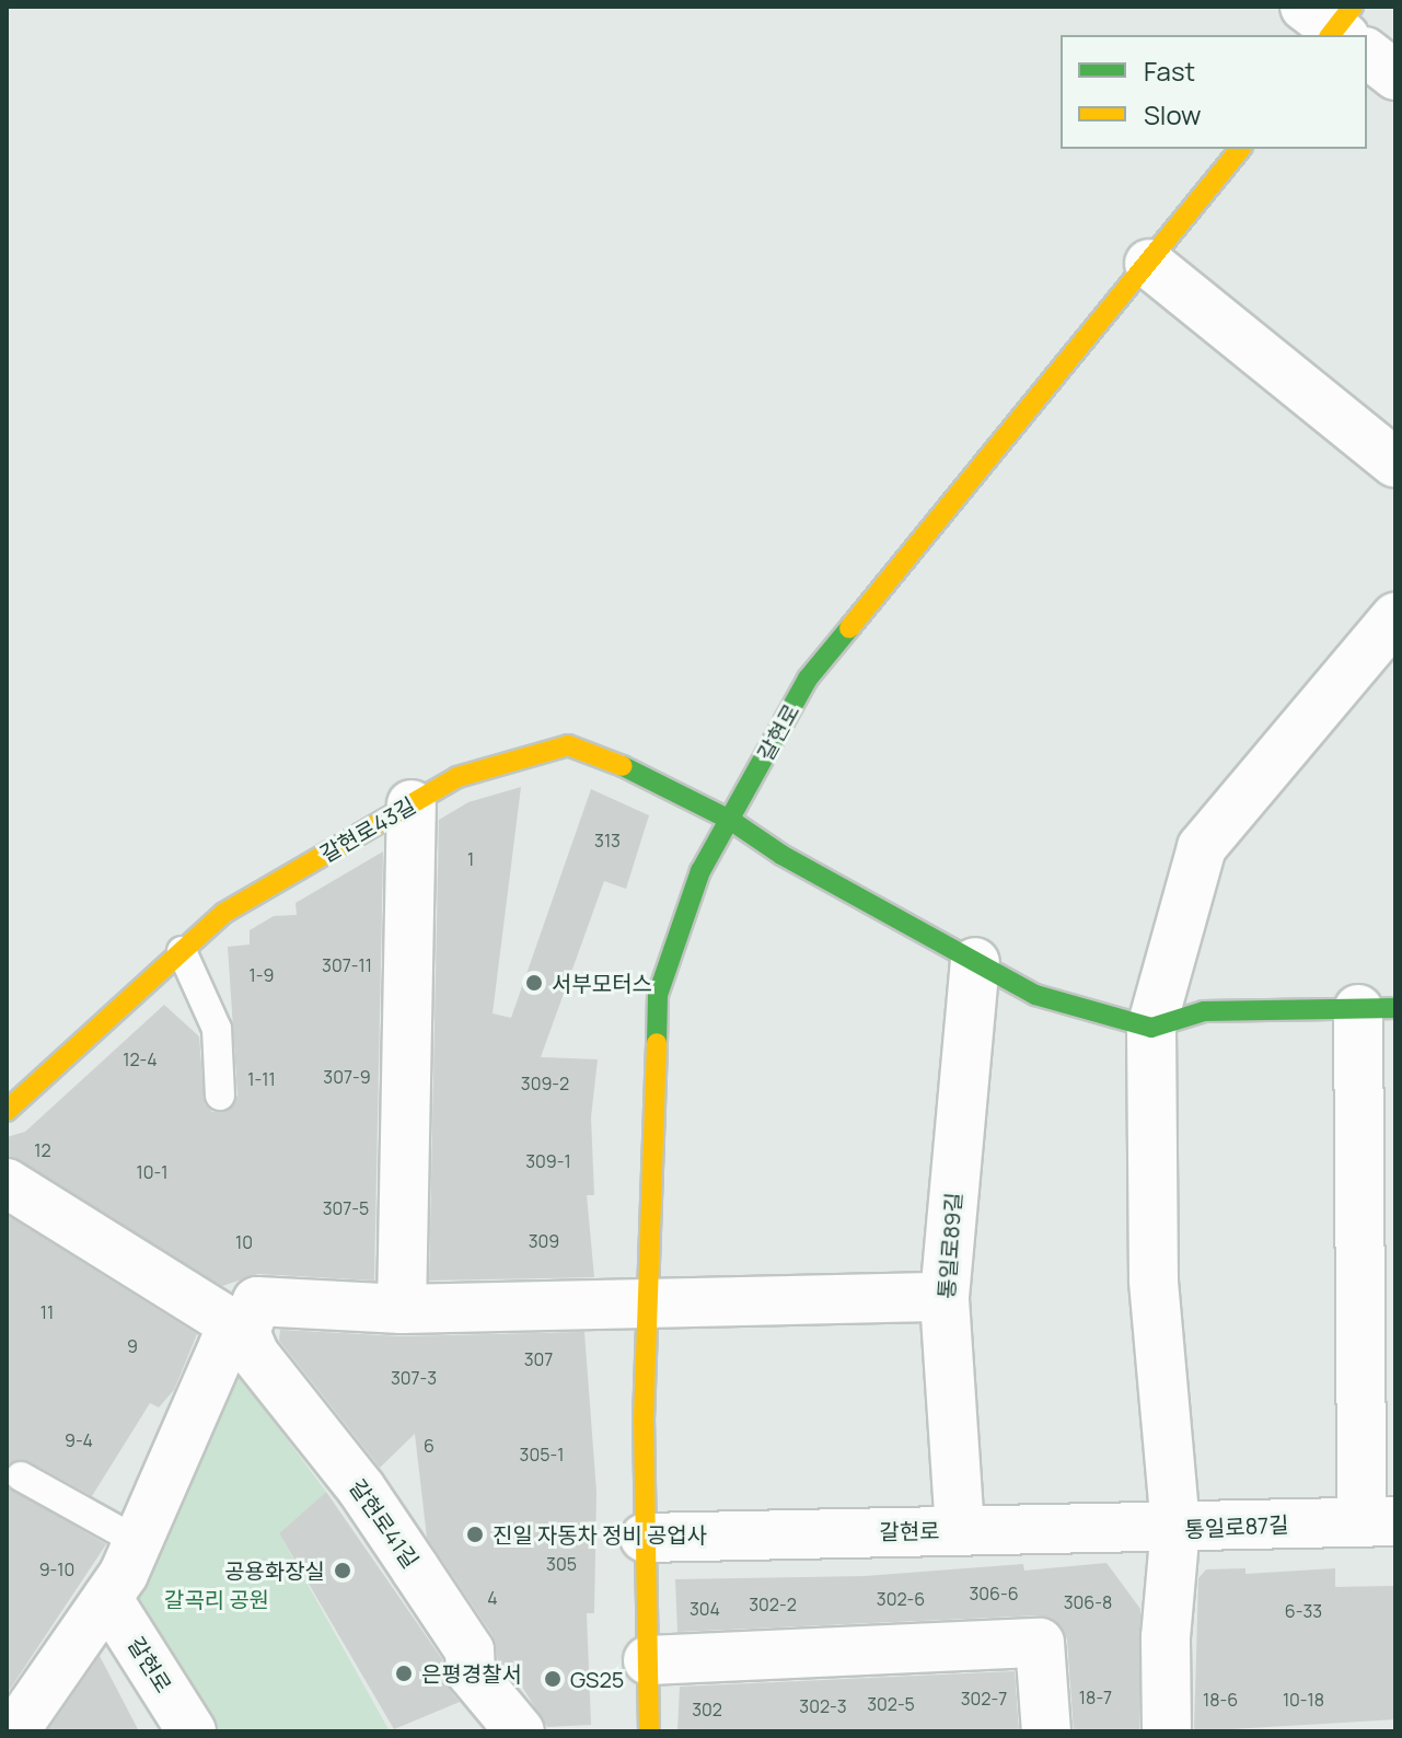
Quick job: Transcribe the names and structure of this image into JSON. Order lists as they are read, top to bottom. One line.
{"streets":{"main road":["갈현로","갈현로43길"],"street":["통일로89길","갈현로41길","통일로87길"]},"crossings":[["갈현로","갈현로43길"],["갈현로","통일로89길"],["갈현로","통일로87길"]],"parks":["갈곡리 공원"],"places":["서부모터스","진일 자동차 정비 공업사","공용화장실","은평경찰서","GS25"],"house_numbers":["313","1","307-11","1-9","12-4","307-9","1-11","309-2","12","309-1","10-1","307-5","309","10","11","9","307","307-3","9-4","6","305-1","305","9-10","306-6","4","302-6","306-8","302-2","304","6-33","18-7","302-7","18-6","10-18","302-5","302-3","302"],"legend":["Fast","Slow"]}
